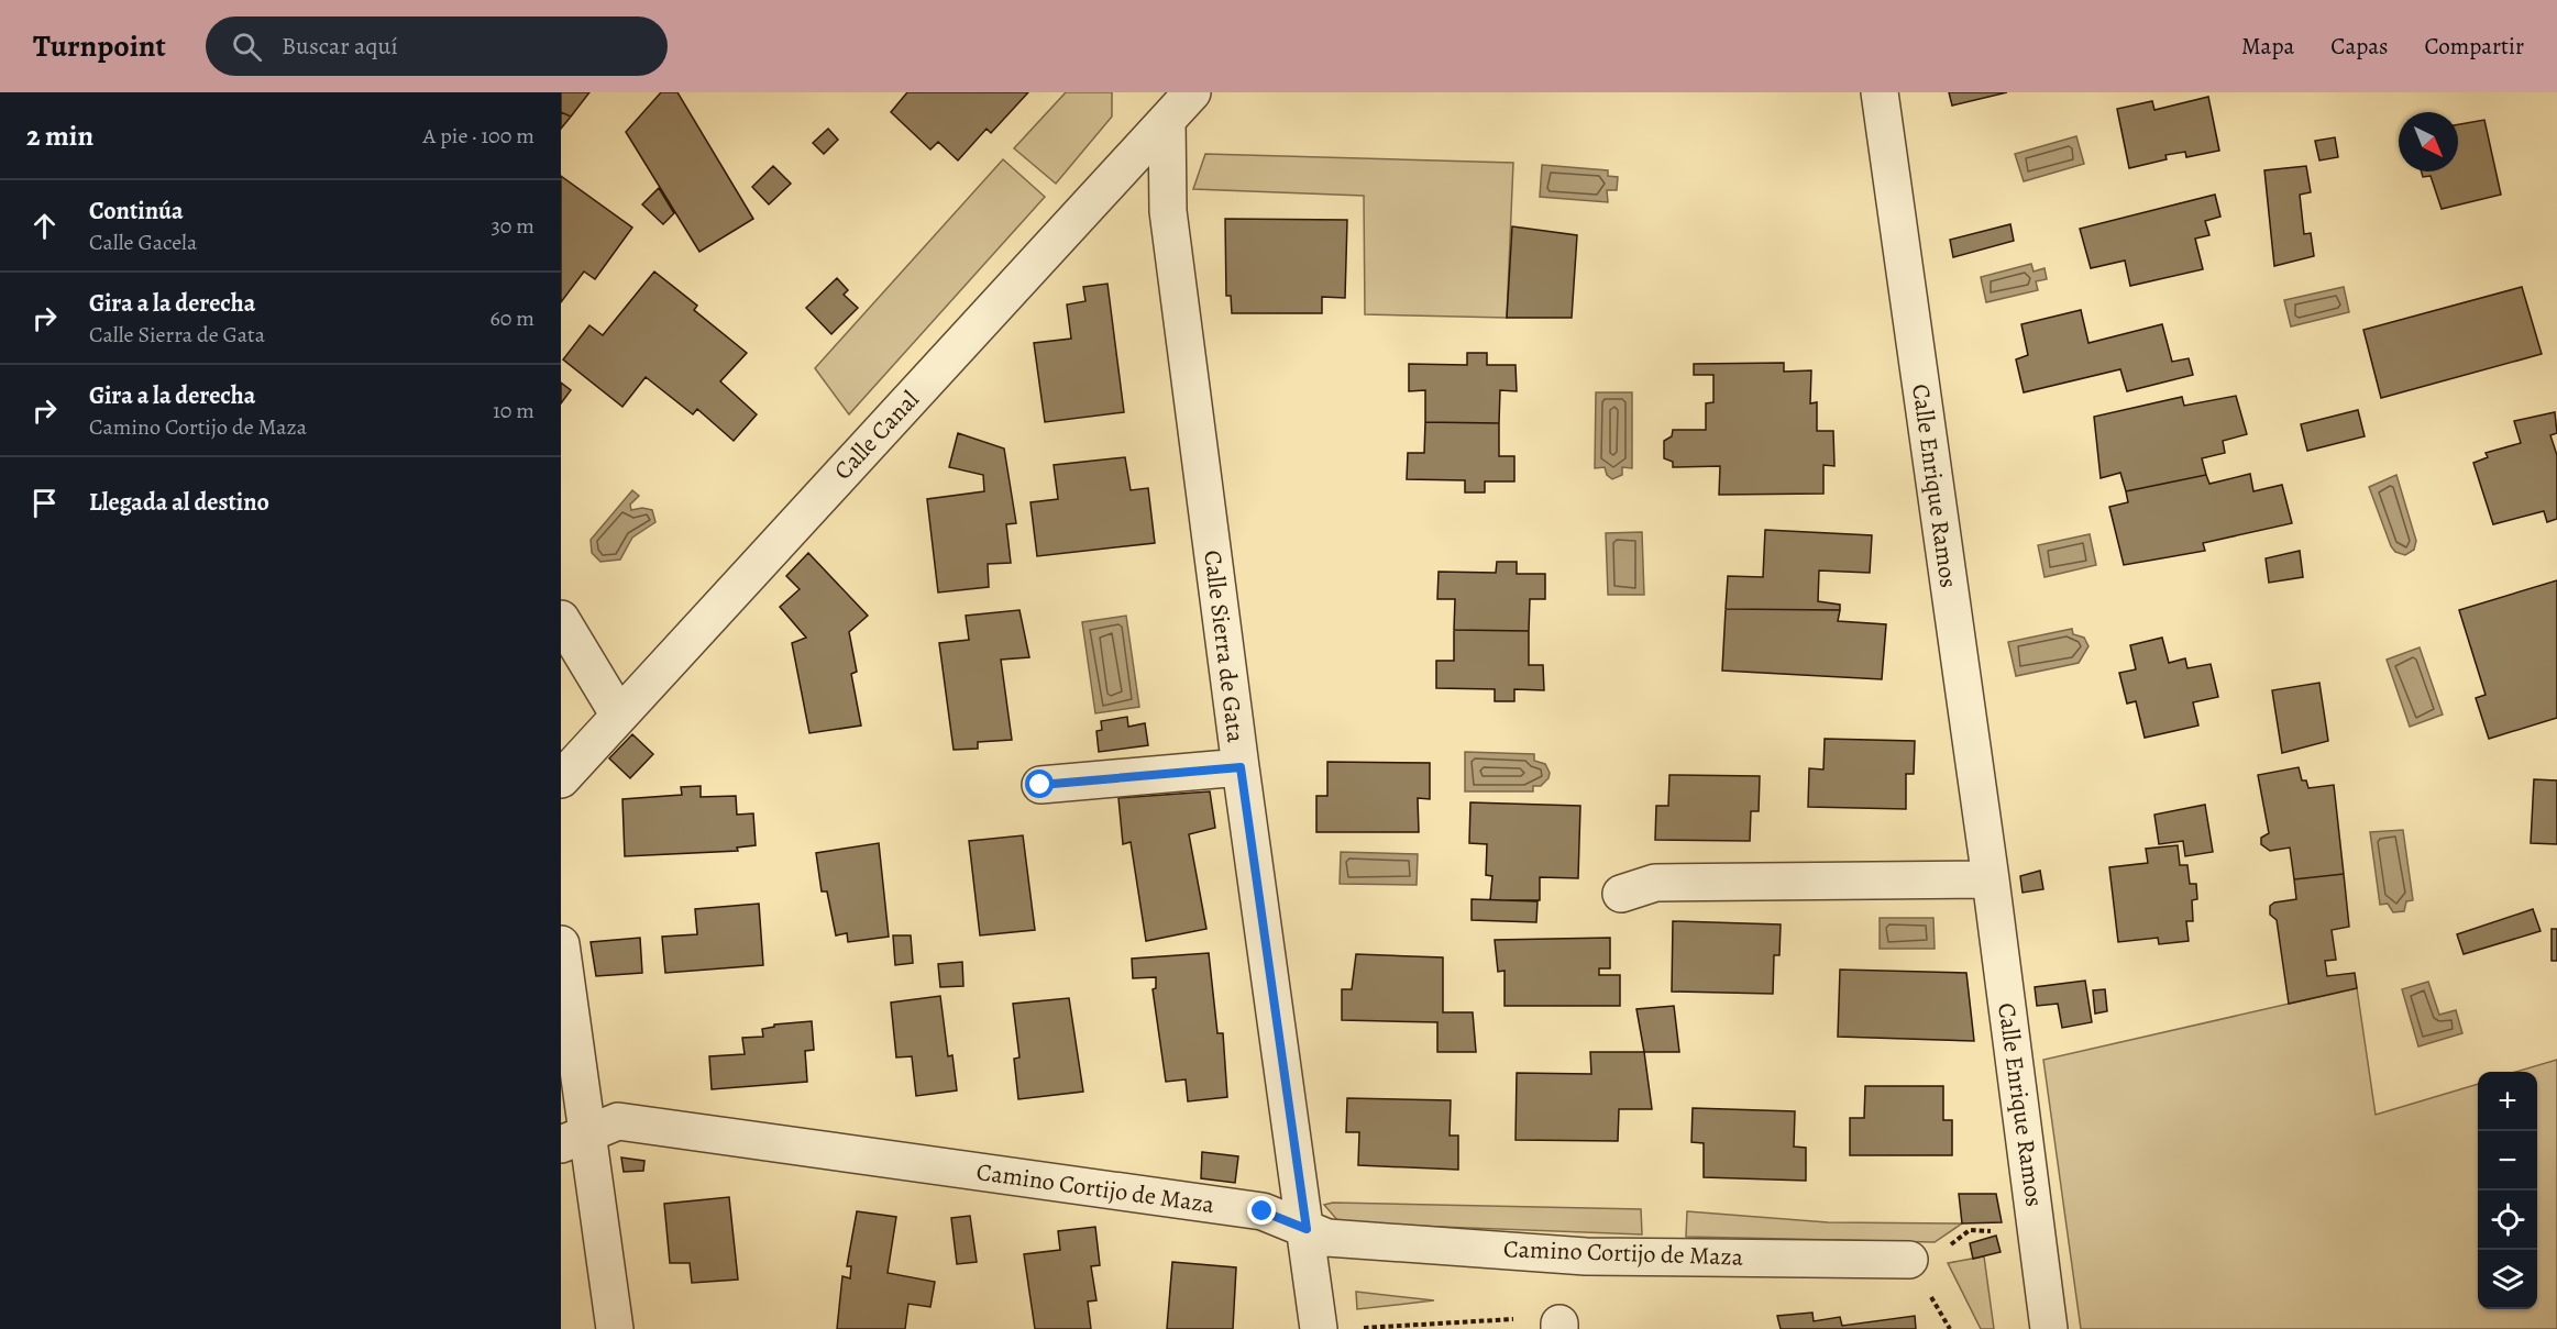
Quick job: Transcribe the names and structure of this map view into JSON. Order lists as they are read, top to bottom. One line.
{"streets":{"street":["Calle Canal","Calle Enrique Ramos","Calle Sierra de Gata","Camino Cortijo de Maza"]},"crossings":[["Calle Canal","Calle Sierra de Gata"],["Calle Sierra de Gata","Camino Cortijo de Maza"]],"north":"bottom right","page":{"header":"Turnpoint","search":"Buscar aquí","nav":["Mapa","Capas","Compartir"],"heading":["2 min","A pie · 100 m"],"list":[["Continúa","Calle Gacela","30 m"],["Gira a la derecha","Calle Sierra de Gata","60 m"],["Gira a la derecha","Camino Cortijo de Maza","10 m"],"Llegada al destino"],"map_buttons":["+","−"]}}
